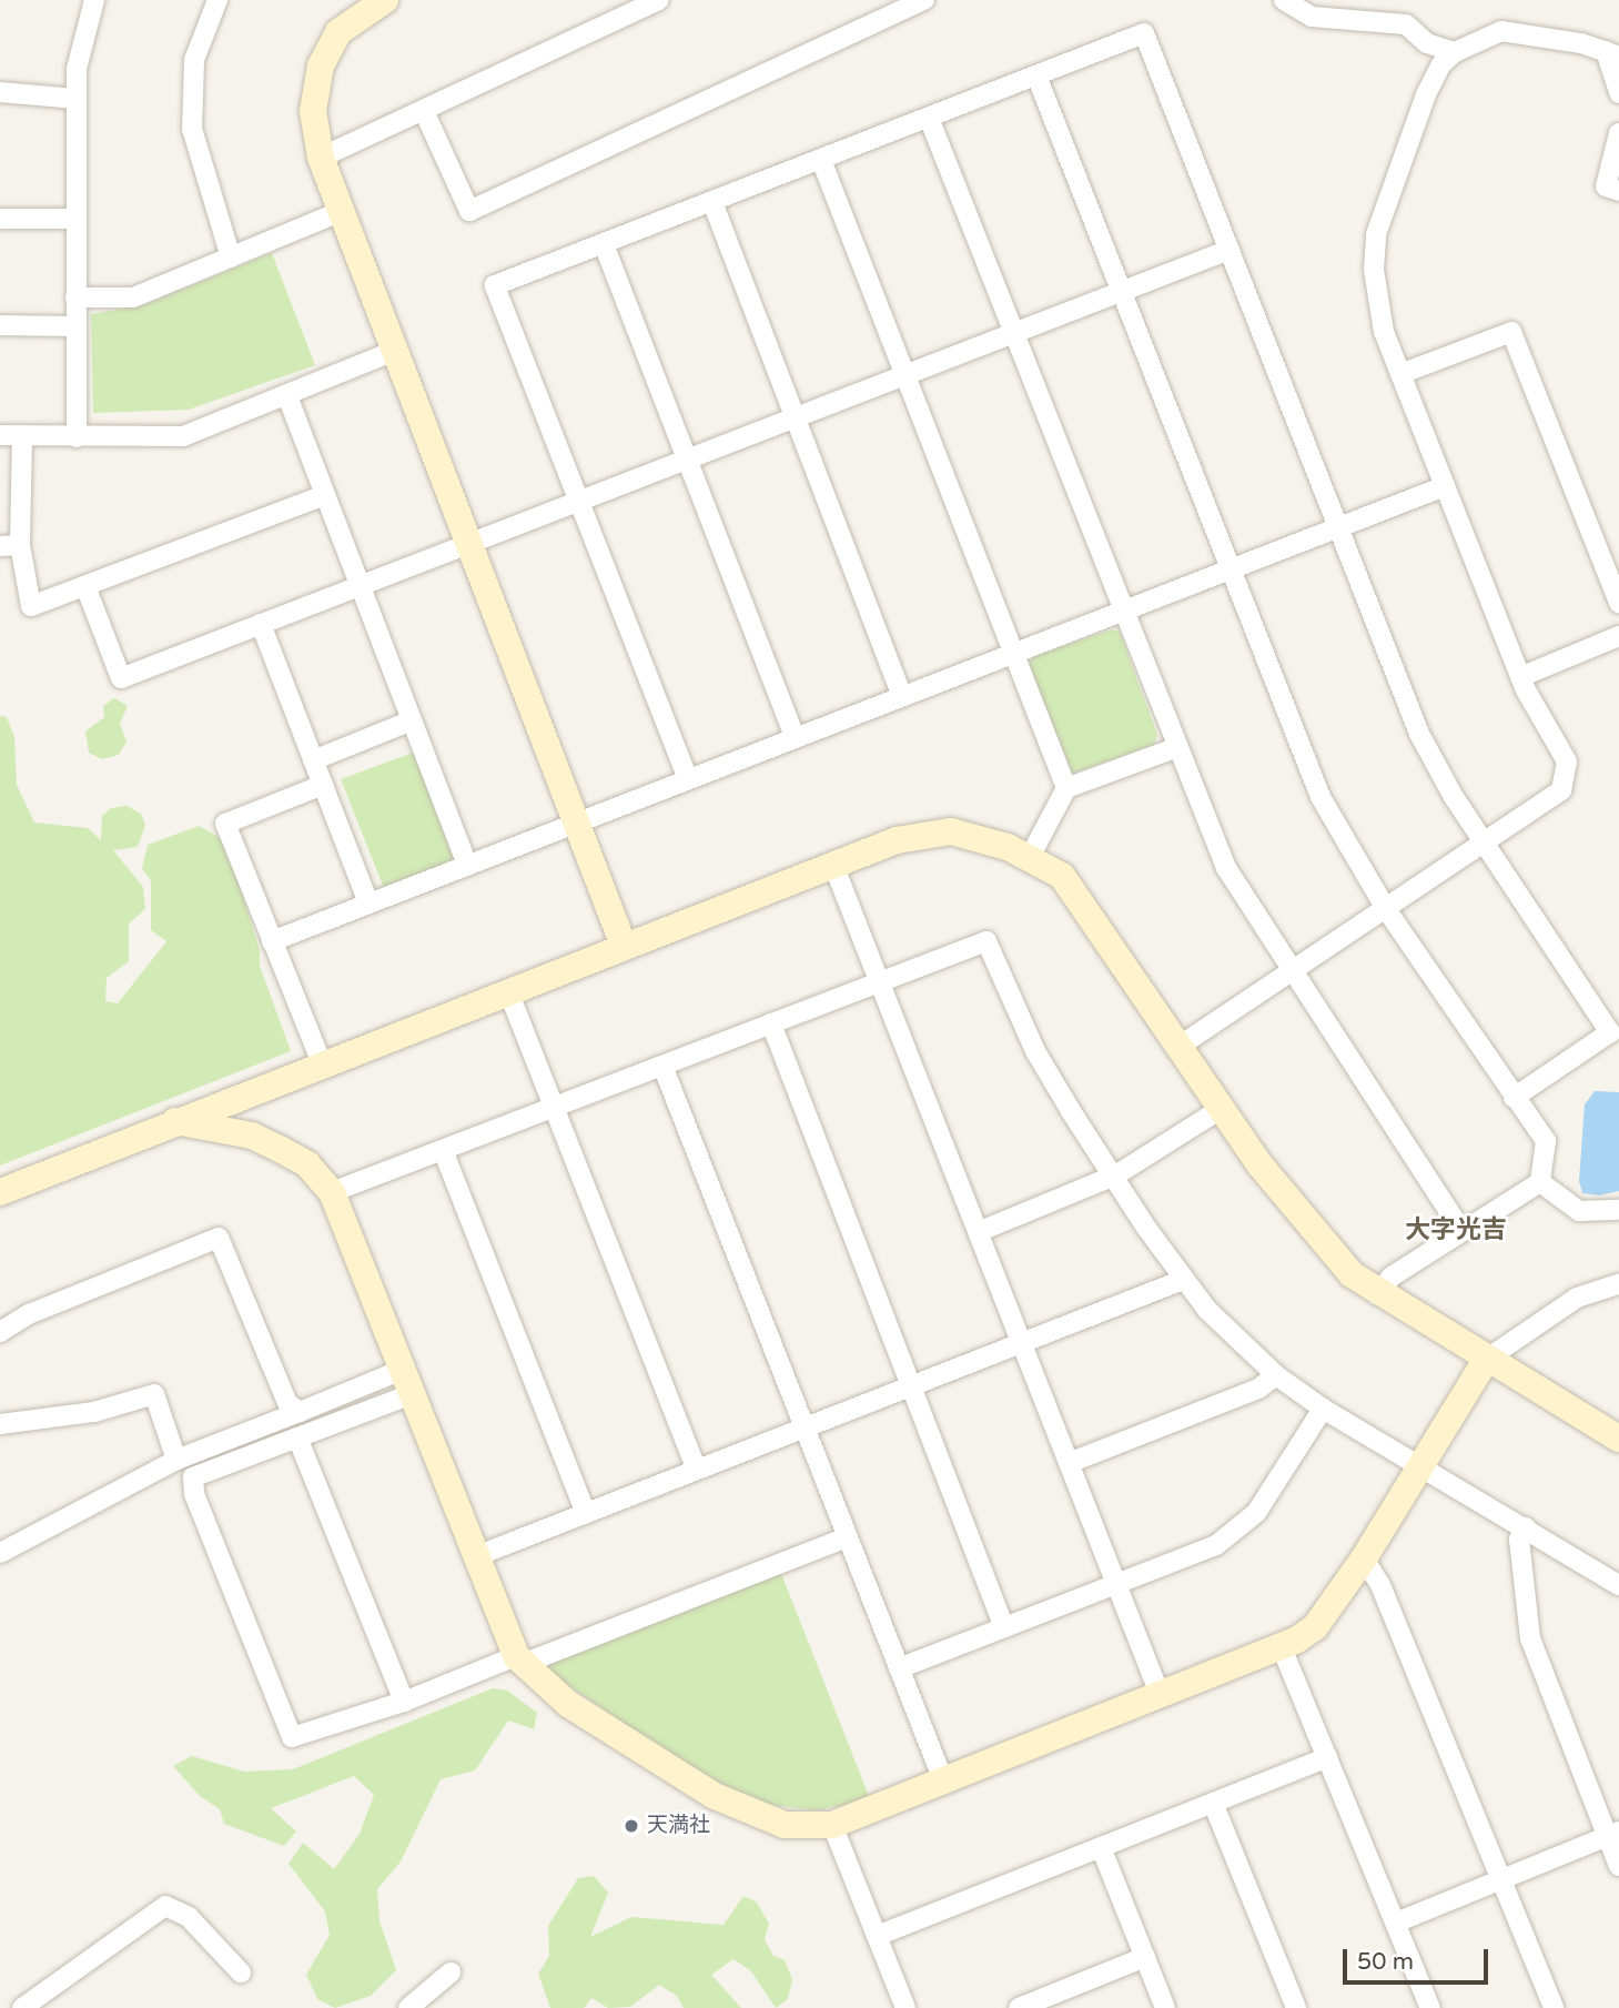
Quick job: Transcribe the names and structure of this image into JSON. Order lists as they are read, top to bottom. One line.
{"districts":["大字光吉"],"places":["天満社"],"scale_bar":"50 m"}
